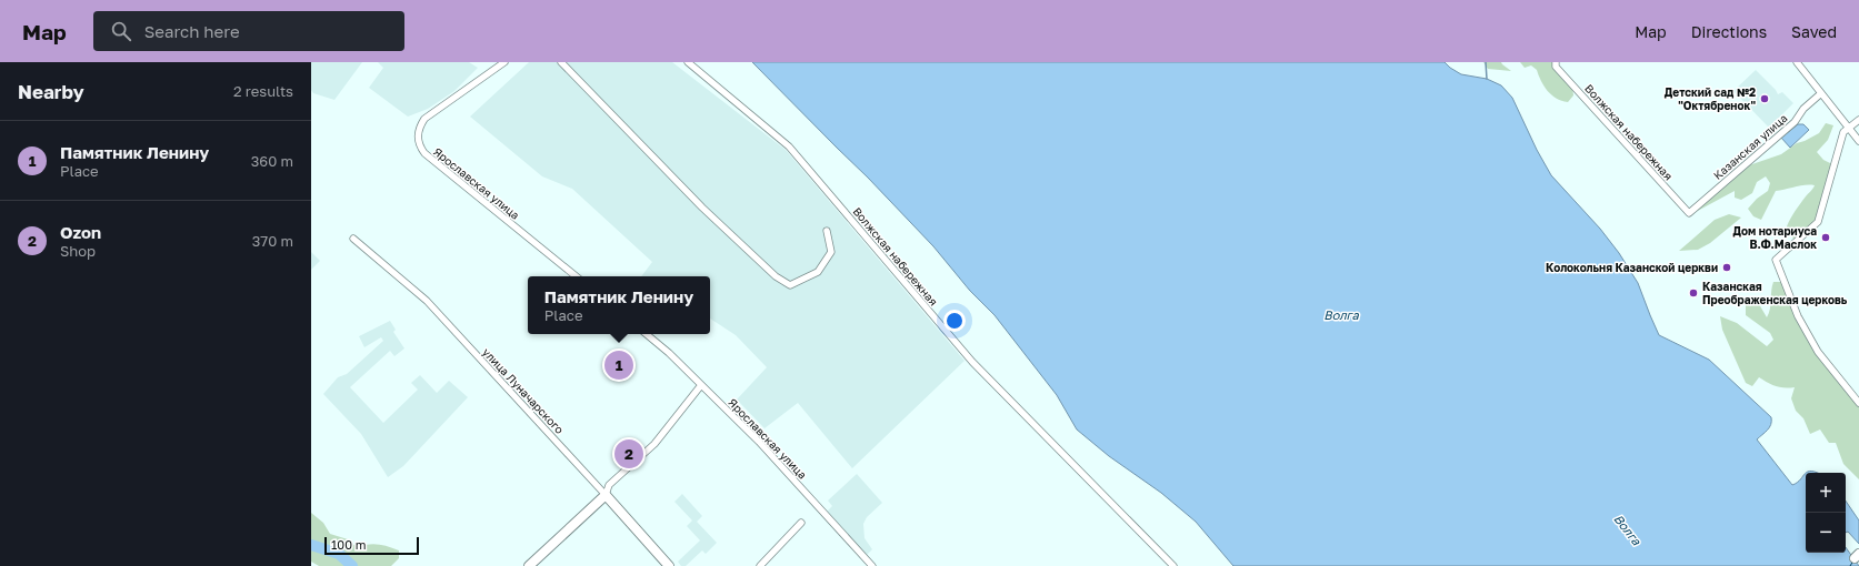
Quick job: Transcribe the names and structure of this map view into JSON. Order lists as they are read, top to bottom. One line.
{"streets":{"street":["Волжская набережная","Казанская улица","Ярославская улица","улица Луначарского"]},"crossings":[["Волжская набережная","Казанская улица"]],"water":["Волга"],"places":["Детский сад №2 \"Октябренок\"","Дом нотариуса В.Ф.Маслок","Колокольня Казанской церкви","Казанская Преображенская церковь"],"scale_bar":"100 m","page":{"header":"Map","search":"Search here","nav":["Map","Directions","Saved"],"heading":["Nearby","2 results"],"list":[{"mark":"1","name":"Памятник Ленину","note":"Place","value":"360 m"},{"mark":"2","name":"Ozon","note":"Shop","value":"370 m"}],"popup":["Памятник Ленину","Place"],"pins":["1","2"],"map_buttons":["+","−"],"scale":"100 m"}}
